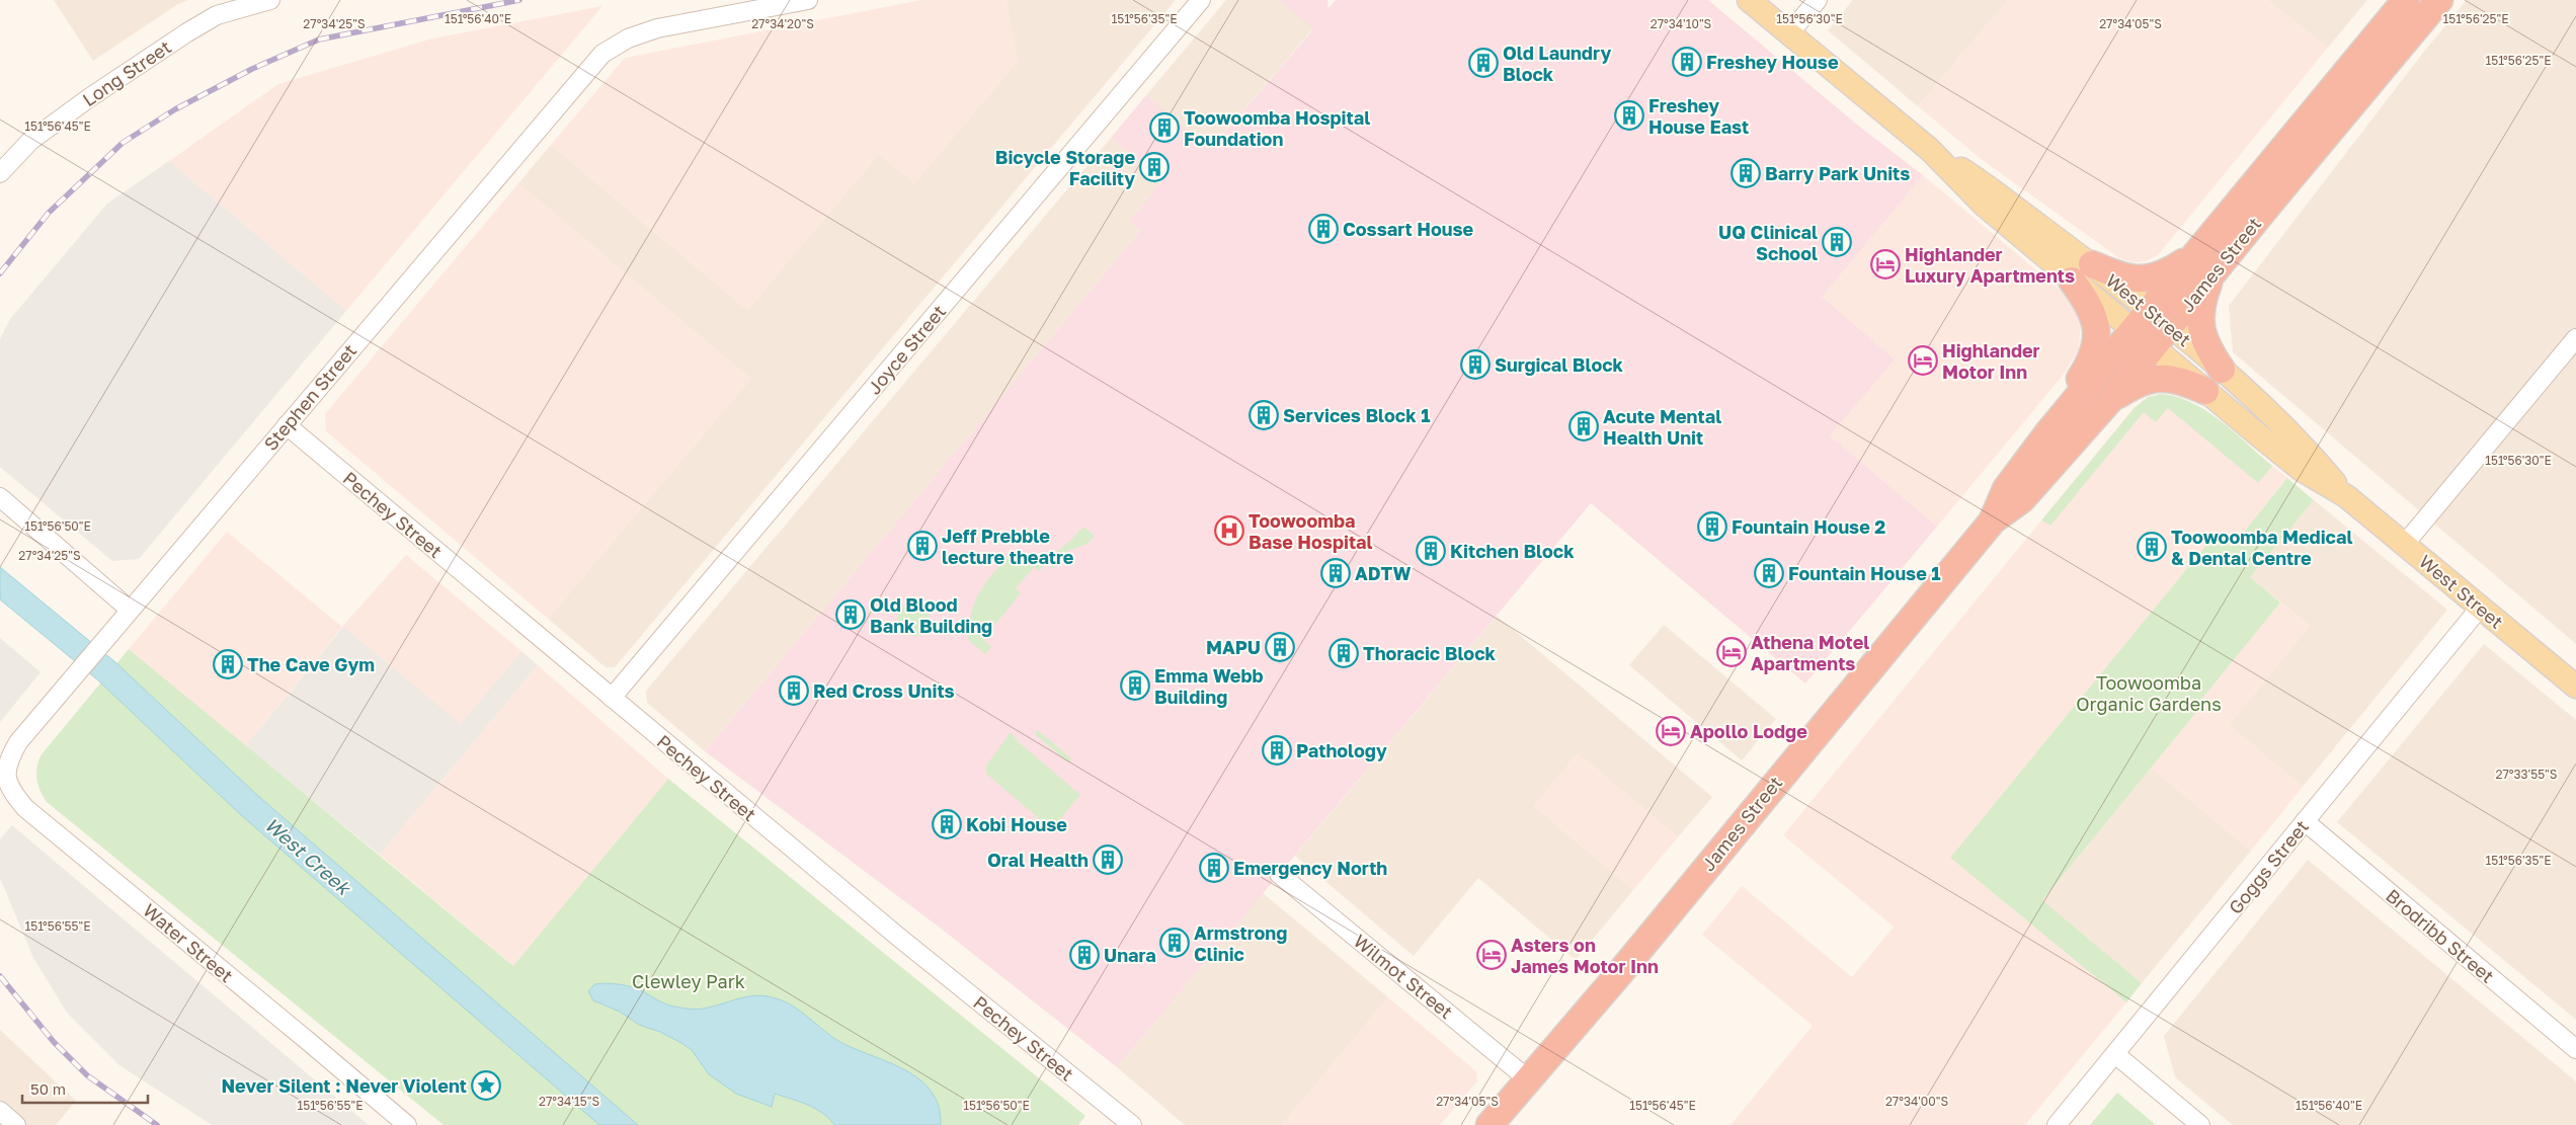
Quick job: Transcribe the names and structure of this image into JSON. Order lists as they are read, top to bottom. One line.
{"streets":{"highway":["James Street"],"main road":["West Street"],"street":["Long Street","Joyce Street","Stephen Street","Pechey Street","Goggs Street","Brodribb Street","Water Street","Wilmot Street"]},"crossings":[["James Street","West Street"],["James Street","Wilmot Street"],["West Street","Goggs Street"],["Joyce Street","Pechey Street"],["Stephen Street","Pechey Street"],["Stephen Street","Water Street"],["Goggs Street","Brodribb Street"]],"water":["West Creek"],"parks":["Toowoomba Organic Gardens","Clewley Park"],"places":{"building":["Freshey House","Old Laundry Block","Freshey House East","Toowoomba Hospital Foundation","Bicycle Storage Facility","Barry Park Units","Cossart House","UQ Clinical School","Surgical Block","Services Block 1","Acute Mental Health Unit","Fountain House 2","Jeff Prebble lecture theatre","Toowoomba Medical & Dental Centre","Kitchen Block","ADTW","Fountain House 1","Old Blood Bank Building","MAPU","Thoracic Block","The Cave Gym","Emma Webb Building","Red Cross Units","Pathology","Kobi House","Oral Health","Emergency North","Armstrong Clinic","Unara"],"hotel":["Highlander Luxury Apartments","Highlander Motor Inn","Athena Motel Apartments","Apollo Lodge","Asters on James Motor Inn"],"hospital":["Toowoomba Base Hospital"],"place":["Never Silent : Never Violent"]},"scale_bar":"50 m","coordinates":["151°56'25\"E","151°56'40\"E","151°56'35\"E","151°56'30\"E","27°34'20\"S","27°34'10\"S","27°34'25\"S","27°34'05\"S","151°56'45\"E","151°56'50\"E","27°33'55\"S","151°56'55\"E","27°34'15\"S","27°34'00\"S"]}
